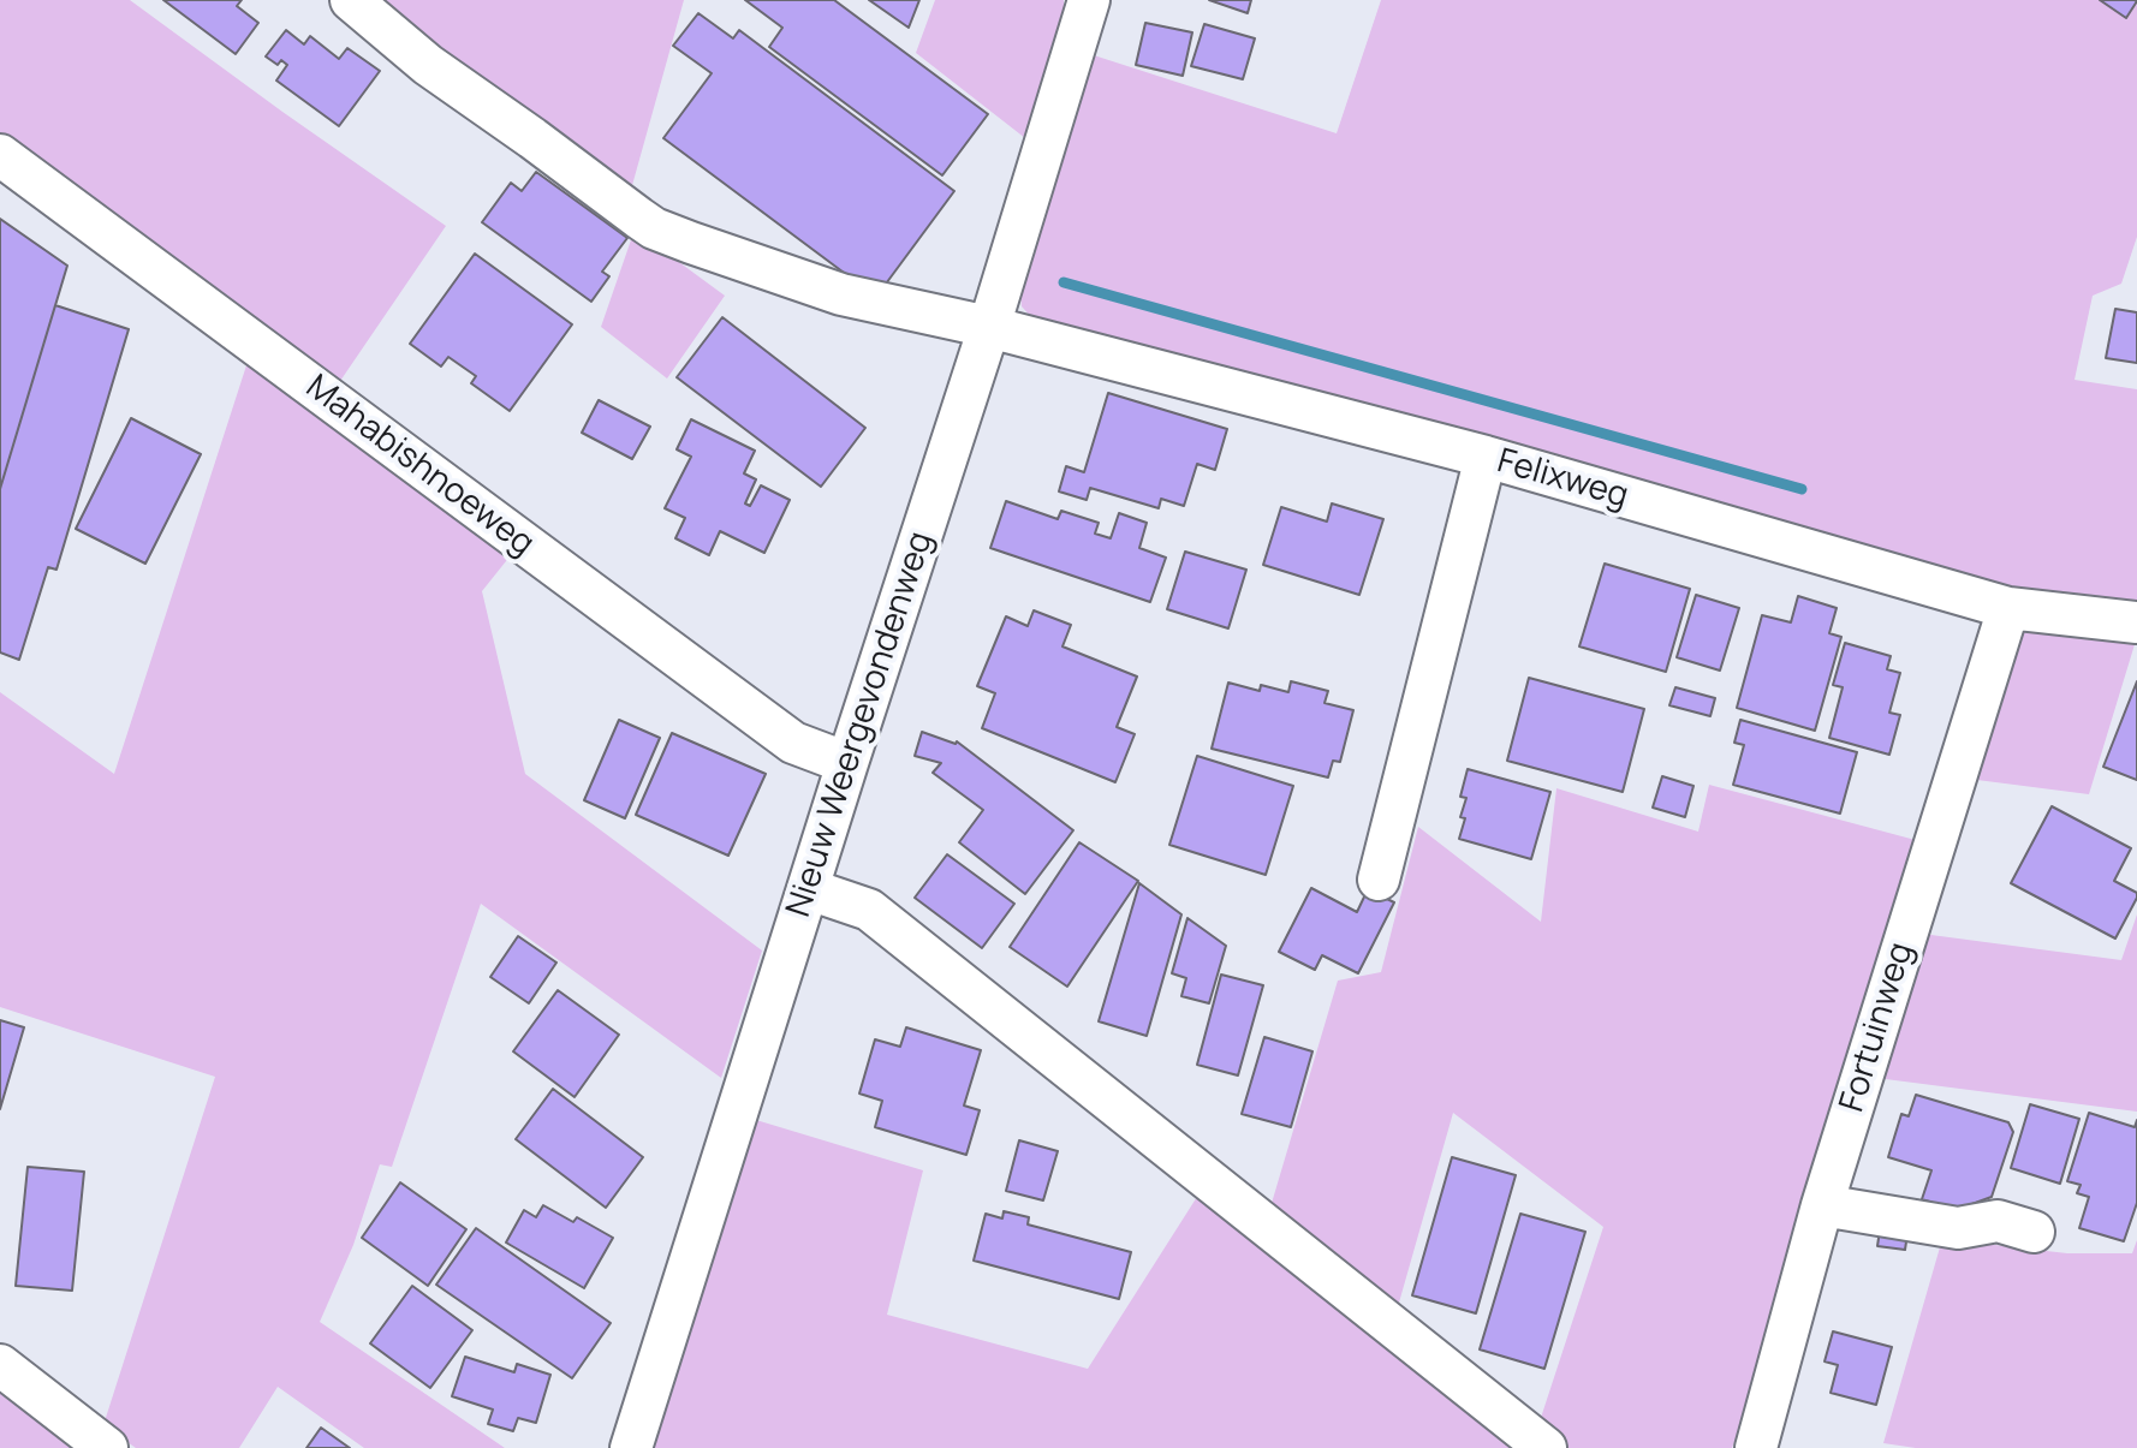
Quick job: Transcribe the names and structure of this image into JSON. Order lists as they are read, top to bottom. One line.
{"streets":{"street":["Mahabishnoeweg","Felixweg","Nieuw Weergevondenweg","Fortuinweg"]},"crossings":[["Mahabishnoeweg","Nieuw Weergevondenweg"],["Felixweg","Nieuw Weergevondenweg"],["Felixweg","Fortuinweg"]]}
